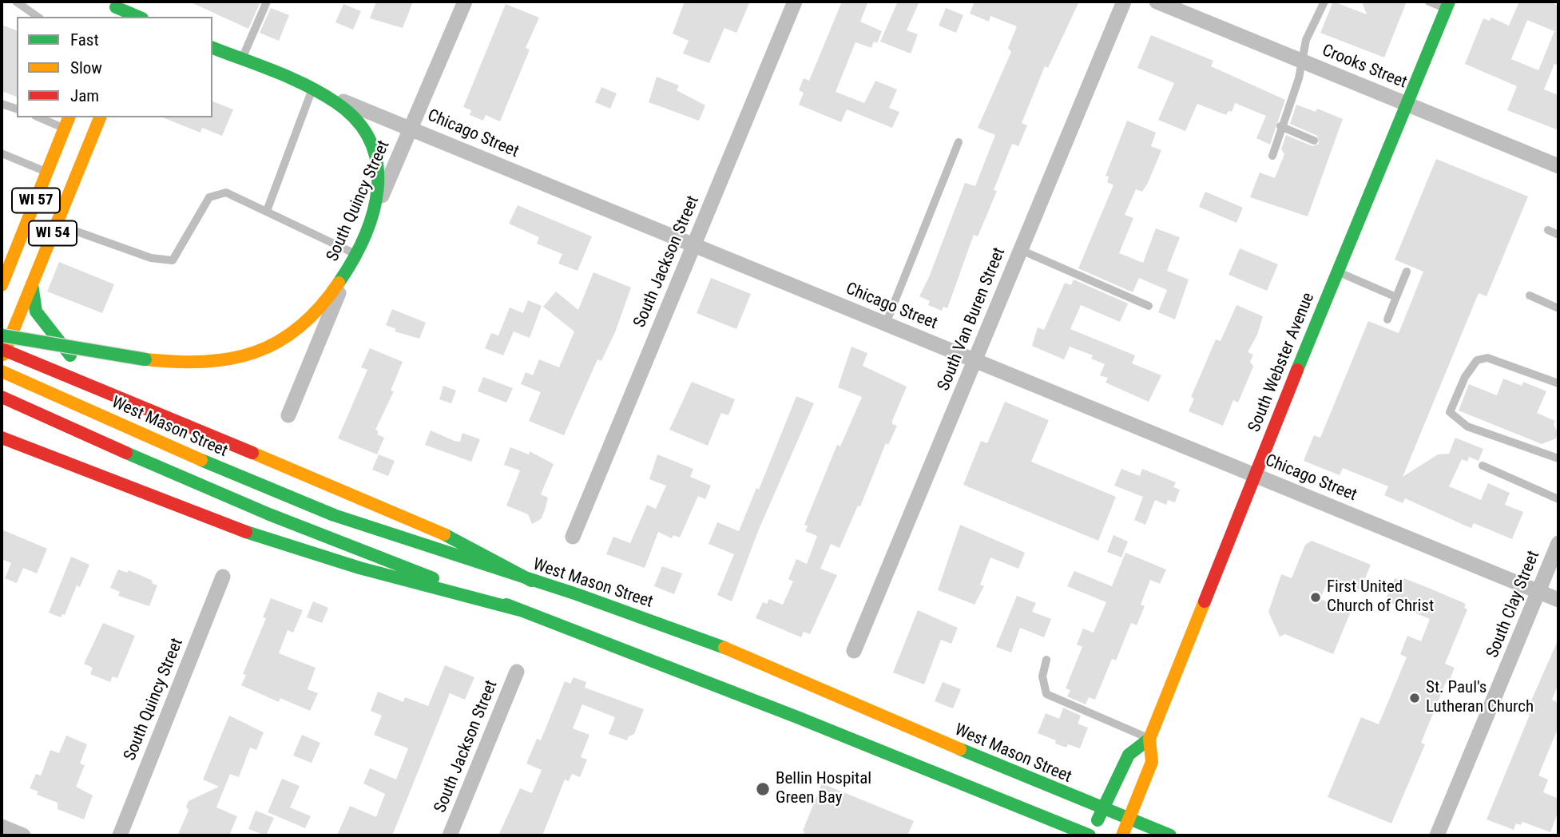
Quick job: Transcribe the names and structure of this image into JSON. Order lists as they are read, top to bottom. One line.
{"streets":{"main road":["Chicago Street","WI 57","South Quincy Street","WI 54","South Webster Avenue","West Mason Street"],"street":["Crooks Street","South Jackson Street","South Van Buren Street","South Clay Street"]},"crossings":[["Crooks Street","South Webster Avenue"],["Chicago Street","South Quincy Street"],["Chicago Street","South Jackson Street"],["Chicago Street","South Van Buren Street"],["Chicago Street","South Webster Avenue"],["Chicago Street","South Clay Street"],["South Webster Avenue","West Mason Street"]],"places":["First United Church of Christ","St. Paul's Lutheran Church","Bellin Hospital Green Bay"],"legend":["Fast","Slow","Jam"]}
